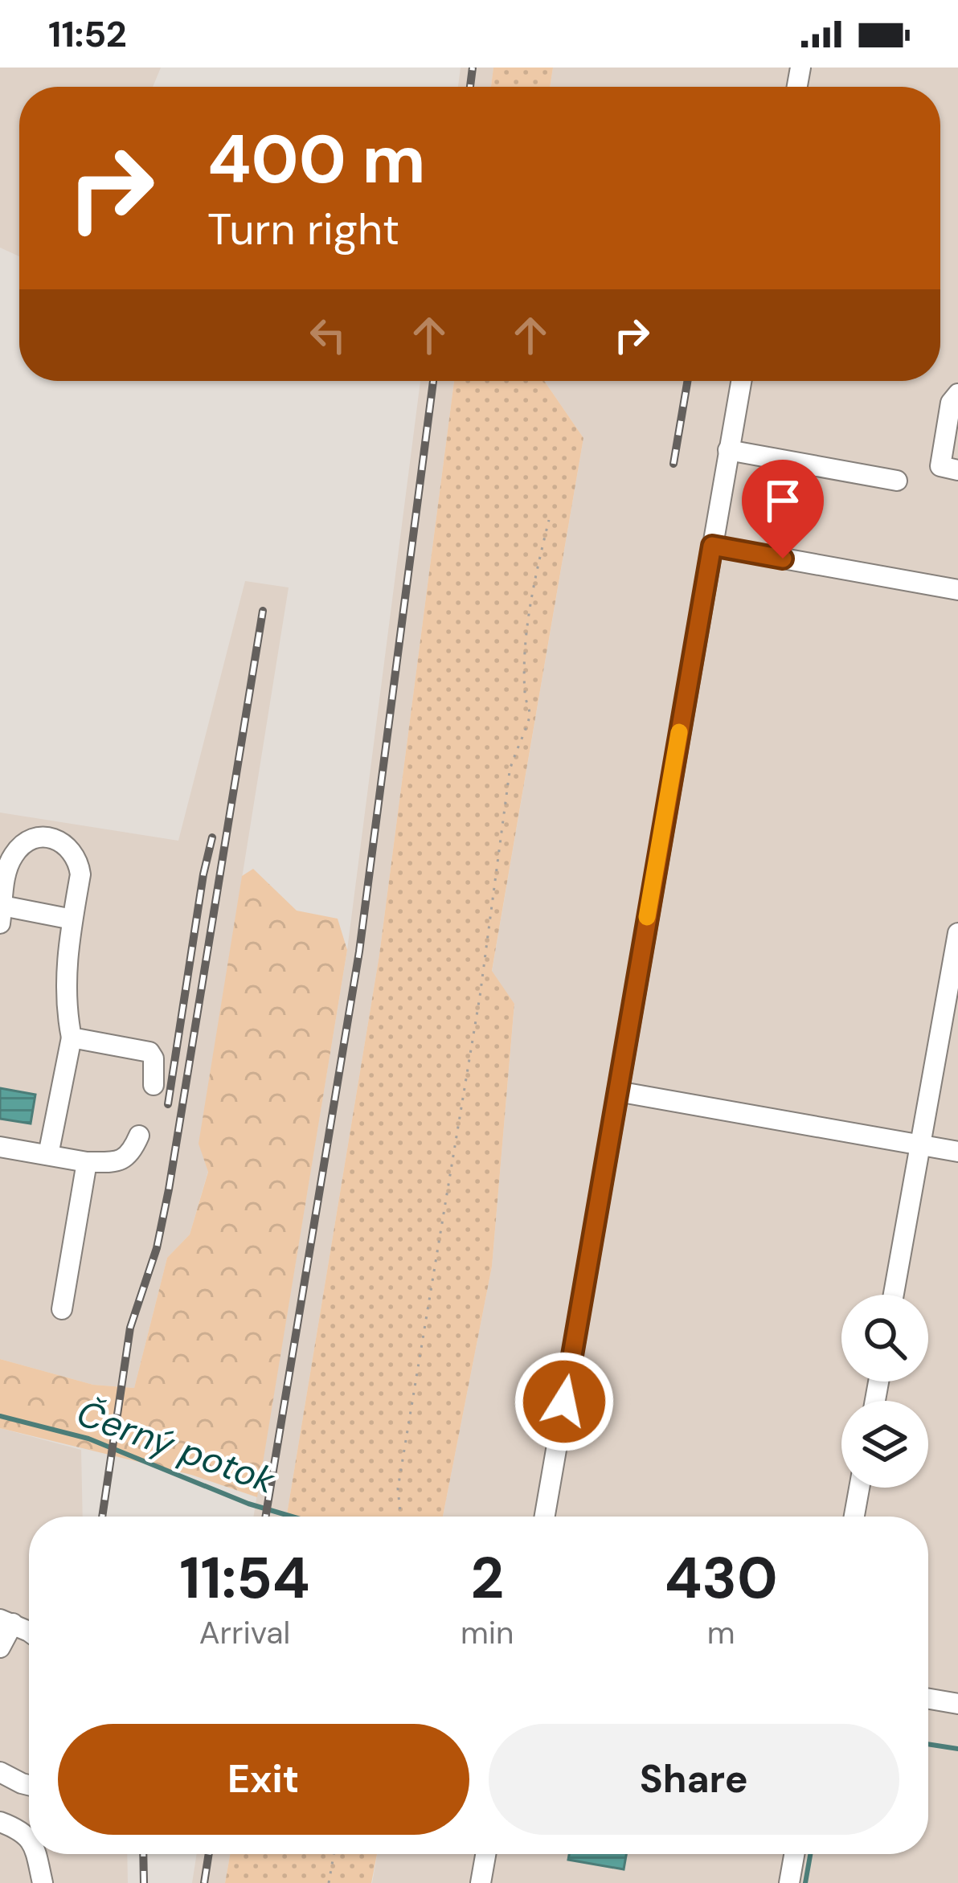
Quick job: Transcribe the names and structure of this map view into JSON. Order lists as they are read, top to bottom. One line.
{"water":["Černý potok"],"page":{"status":"11:52","turn":["400 m","Turn right"],"eta":["11:54","Arrival","2","min","430","m"],"buttons":["Exit","Share"]}}
